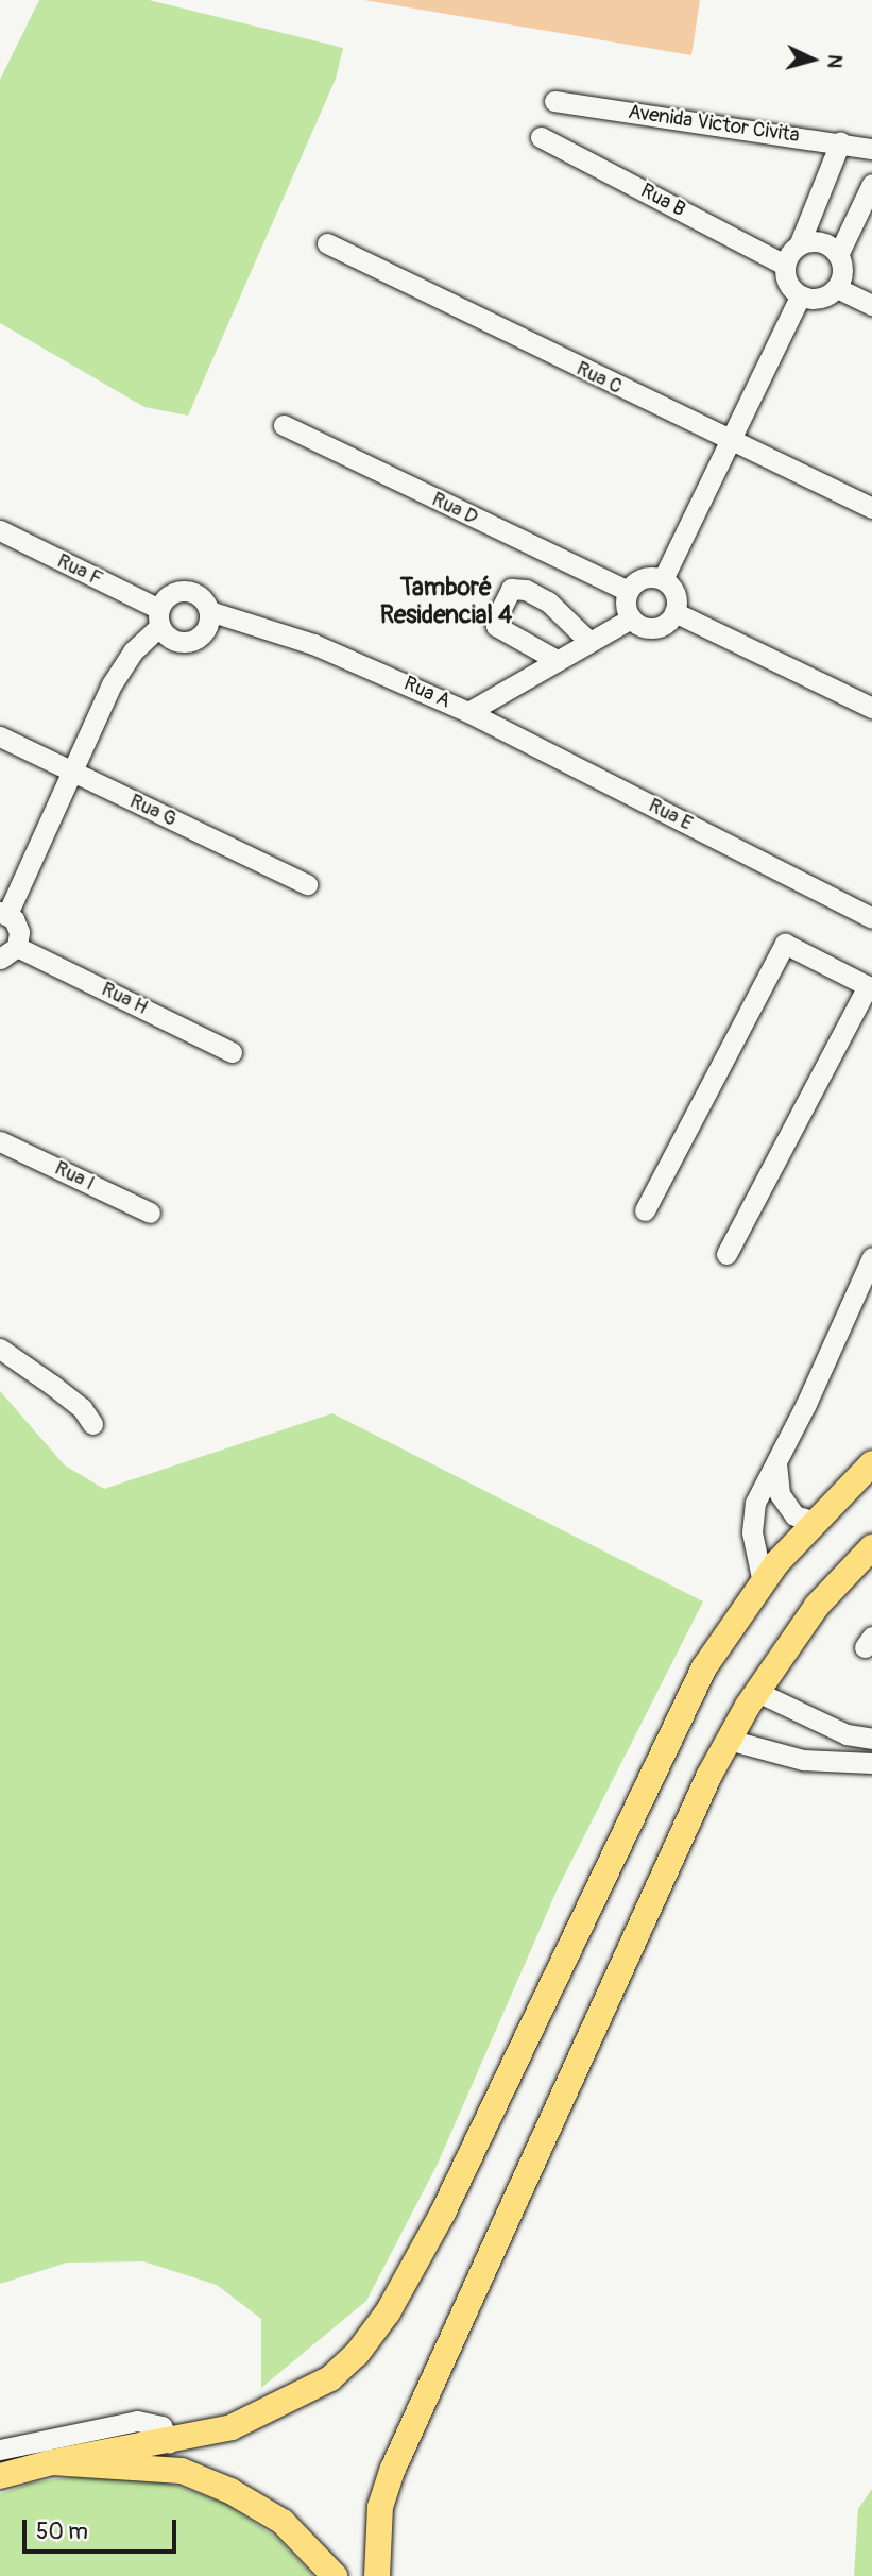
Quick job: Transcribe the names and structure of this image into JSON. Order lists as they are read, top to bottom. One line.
{"streets":{"street":["Avenida Victor Civita","Rua B","Rua C","Rua D","Rua F","Rua A","Rua G","Rua E","Rua H","Rua I"]},"crossings":[["Rua D","Rua A"],["Rua F","Rua A"],["Rua A","Rua E"]],"districts":["Tamboré Residencial 4"],"scale_bar":"50 m","north":"right"}
